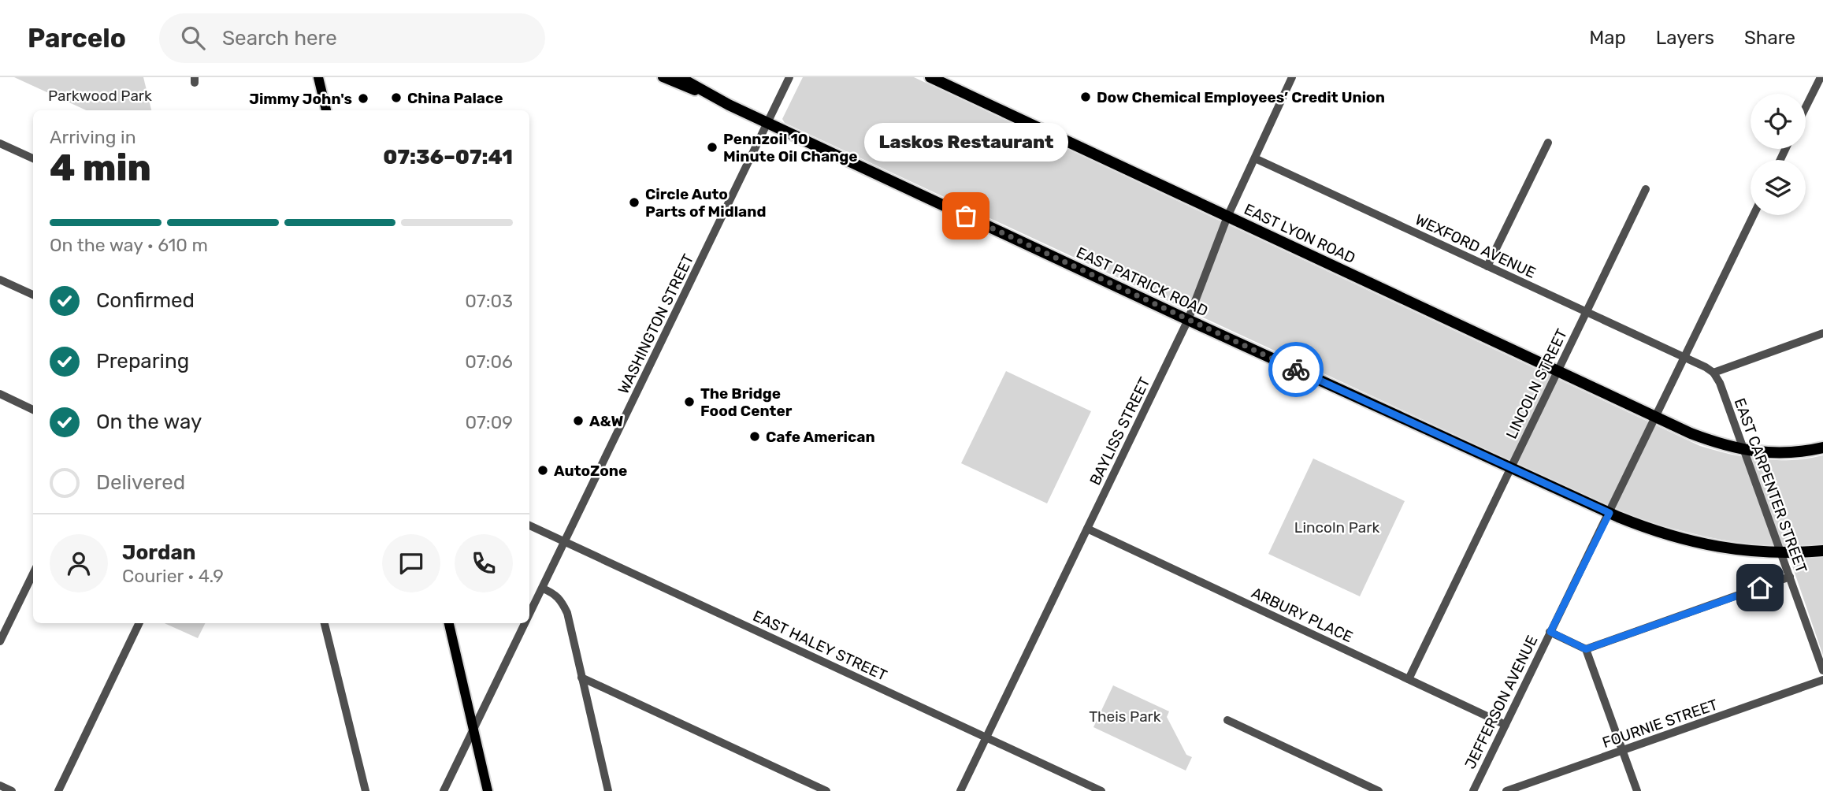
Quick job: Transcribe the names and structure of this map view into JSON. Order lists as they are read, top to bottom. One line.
{"streets":{"highway":["EAST LYON ROAD","EAST PATRICK ROAD"],"street":["WEXFORD AVENUE","WASHINGTON STREET","LINCOLN STREET","BAYLISS STREET","EAST CARPENTER STREET","ARBURY PLACE","EAST HALEY STREET","JEFFERSON AVENUE","FOURNIE STREET"]},"crossings":[["EAST LYON ROAD","LINCOLN STREET"],["EAST LYON ROAD","BAYLISS STREET"],["EAST LYON ROAD","EAST CARPENTER STREET"],["EAST LYON ROAD","JEFFERSON AVENUE"],["WEXFORD AVENUE","LINCOLN STREET"],["WEXFORD AVENUE","BAYLISS STREET"],["WEXFORD AVENUE","JEFFERSON AVENUE"],["EAST PATRICK ROAD","WASHINGTON STREET"],["EAST PATRICK ROAD","LINCOLN STREET"],["EAST PATRICK ROAD","BAYLISS STREET"],["EAST PATRICK ROAD","EAST CARPENTER STREET"],["EAST PATRICK ROAD","JEFFERSON AVENUE"],["WASHINGTON STREET","EAST HALEY STREET"],["LINCOLN STREET","ARBURY PLACE"],["BAYLISS STREET","ARBURY PLACE"],["BAYLISS STREET","EAST HALEY STREET"],["ARBURY PLACE","JEFFERSON AVENUE"]],"parks":["Parkwood Park","Lincoln Park","Theis Park"],"places":["Dow Chemical Employees’ Credit Union","China Palace","Jimmy John's","Pennzoil 10 Minute Oil Change","Circle Auto Parts of Midland","Laskos Restaurant","The Bridge Food Center","A&W","Cafe American","AutoZone"],"page":{"header":"Parcelo","search":"Search here","nav":["Map","Layers","Share"],"heading":["4 min","Arriving in","07:36–07:41"],"panel":["Jordan","Courier · 4.9"],"bubble":"Laskos Restaurant","bar":"On the way · 610 m","list":[["Confirmed","07:03"],["Preparing","07:06"],["On the way","07:09"],"Delivered"]}}
